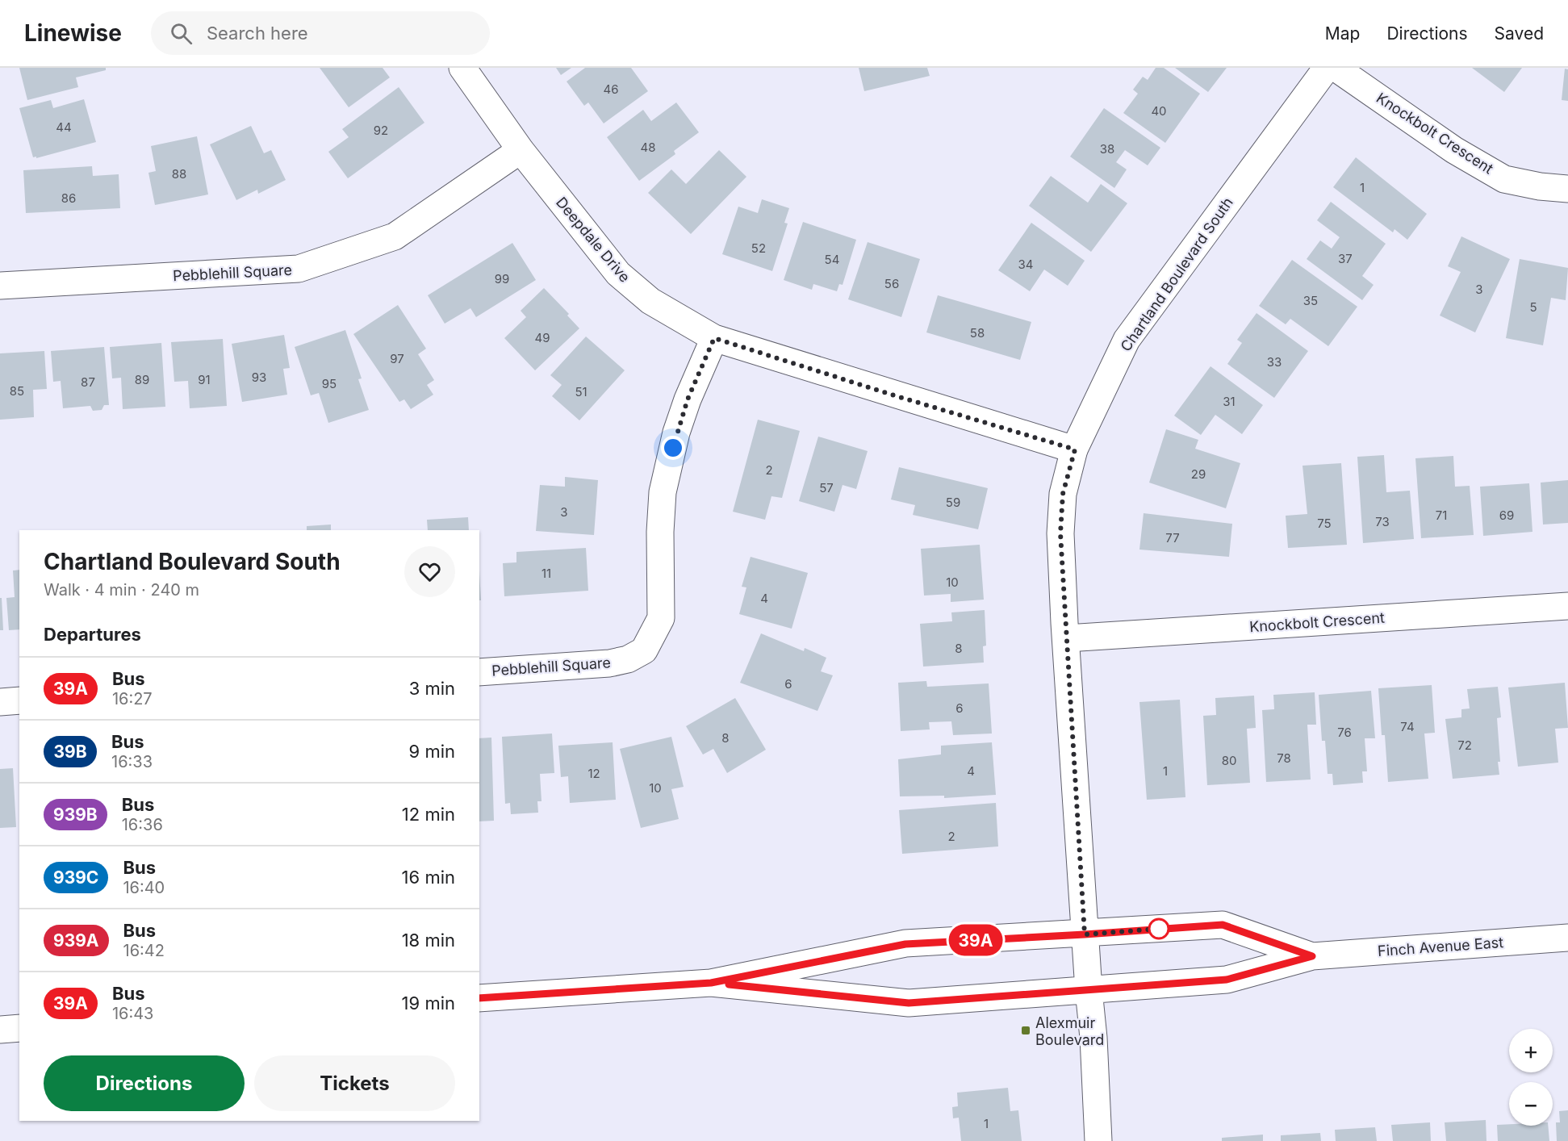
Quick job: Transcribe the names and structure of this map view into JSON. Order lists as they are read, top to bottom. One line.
{"streets":{"street":["Knockbolt Crescent","Deepdale Drive","Pebblehill Square","Chartland Boulevard South","Finch Avenue East"]},"crossings":[["Knockbolt Crescent","Chartland Boulevard South"],["Deepdale Drive","Pebblehill Square"],["Deepdale Drive","Chartland Boulevard South"],["Chartland Boulevard South","Finch Avenue East"]],"places":{"transit":["Alexmuir Boulevard"]},"lines":["bus line 39A"],"house_numbers":["46","40","44","92","48","38","88","1","86","52","37","54","34","99","56","3","35","5","58","49","97","33","93","89","91","87","95","85","51","31","2","29","57","59","3","71","69","73","75","77","11","10","4","8","6","6","74","76","8","72","78","80","4","1","12","10","2","1"],"page":{"header":"Linewise","search":"Search here","nav":["Map","Directions","Saved"],"on_map":"39A","heading":[["Chartland Boulevard South","Walk · 4 min · 240 m"],"Departures"],"list":[{"mark":"39A","name":"Bus","note":"16:27","value":"3 min"},{"mark":"39B","name":"Bus","note":"16:33","value":"9 min"},{"mark":"939B","name":"Bus","note":"16:36","value":"12 min"},{"mark":"939C","name":"Bus","note":"16:40","value":"16 min"},{"mark":"939A","name":"Bus","note":"16:42","value":"18 min"},{"mark":"39A","name":"Bus","note":"16:43","value":"19 min"}],"map_buttons":["+","−"],"buttons":["Directions","Tickets"]}}
